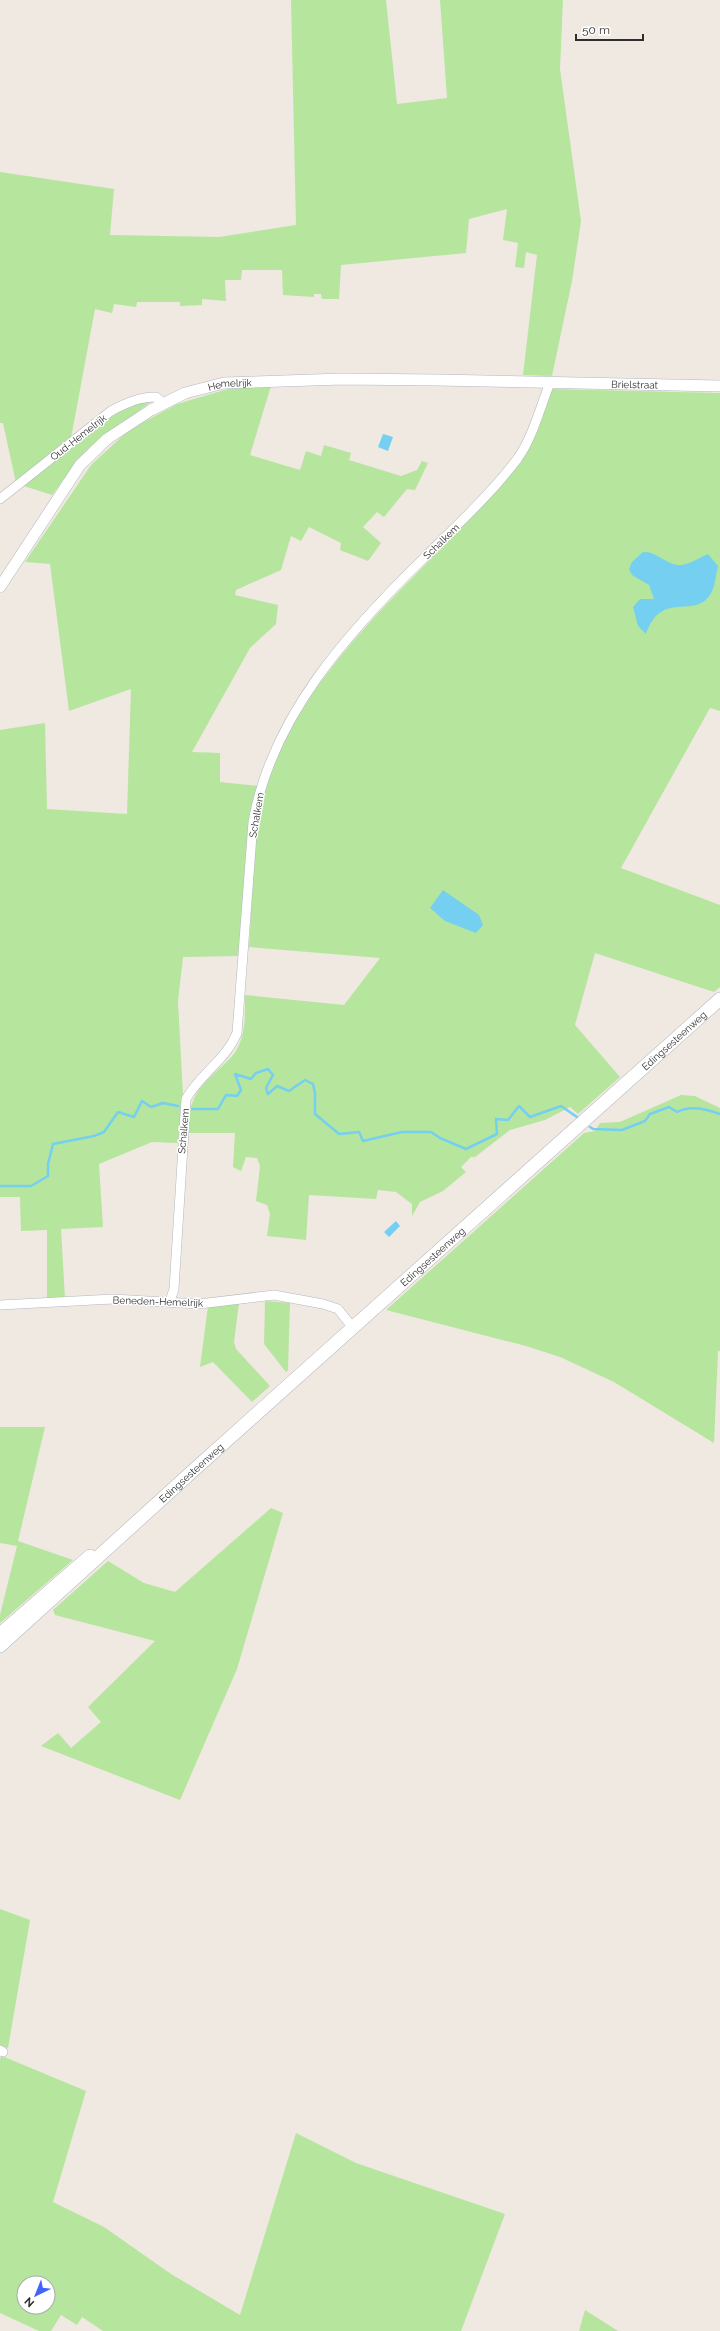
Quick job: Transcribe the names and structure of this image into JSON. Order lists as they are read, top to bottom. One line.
{"streets":{"main road":["Edingsesteenweg"],"street":["Hemelrijk","Brielstraat","Oud-Hemelrijk","Schalkem","Beneden-Hemelrijk"]},"crossings":[["Hemelrijk","Brielstraat"],["Hemelrijk","Oud-Hemelrijk"],["Hemelrijk","Schalkem"],["Brielstraat","Schalkem"],["Schalkem","Beneden-Hemelrijk"],["Edingsesteenweg","Beneden-Hemelrijk"]],"scale_bar":"50 m","north":"bottom left"}
